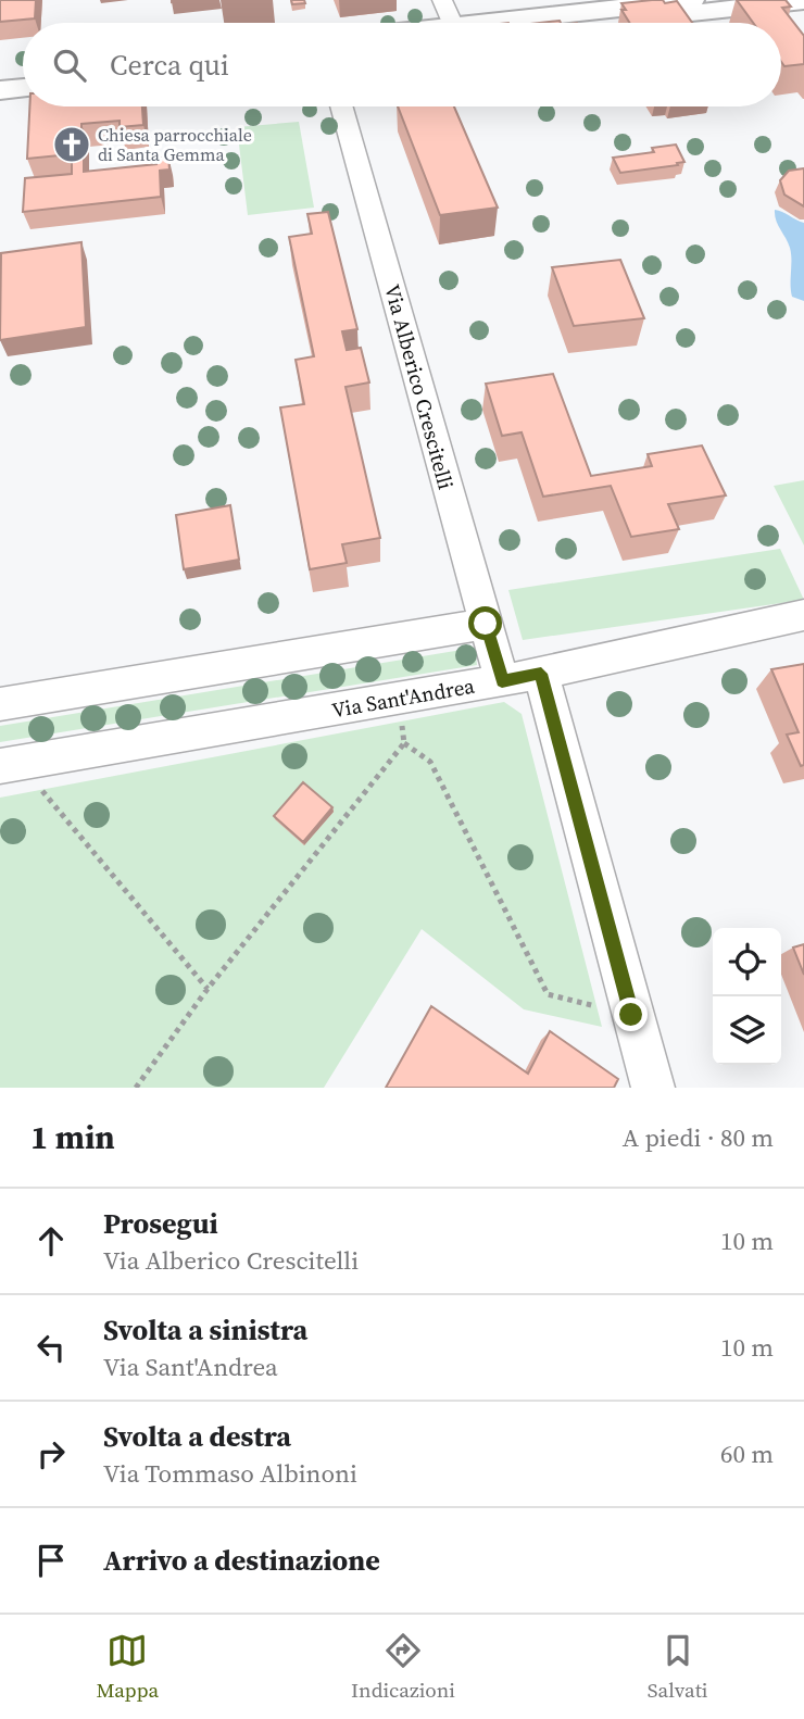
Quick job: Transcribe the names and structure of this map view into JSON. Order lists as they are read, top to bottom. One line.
{"streets":{"street":["Via Alberico Crescitelli","Via Sant'Andrea"]},"crossings":[["Via Alberico Crescitelli","Via Sant'Andrea"]],"places":{"church":["Chiesa parrocchiale di Santa Gemma"]},"page":{"search":"Cerca qui","heading":["1 min","A piedi · 80 m"],"list":[["Prosegui","Via Alberico Crescitelli","10 m"],["Svolta a sinistra","Via Sant'Andrea","10 m"],["Svolta a destra","Via Tommaso Albinoni","60 m"],"Arrivo a destinazione"],"nav":["Mappa","Indicazioni","Salvati"]}}
